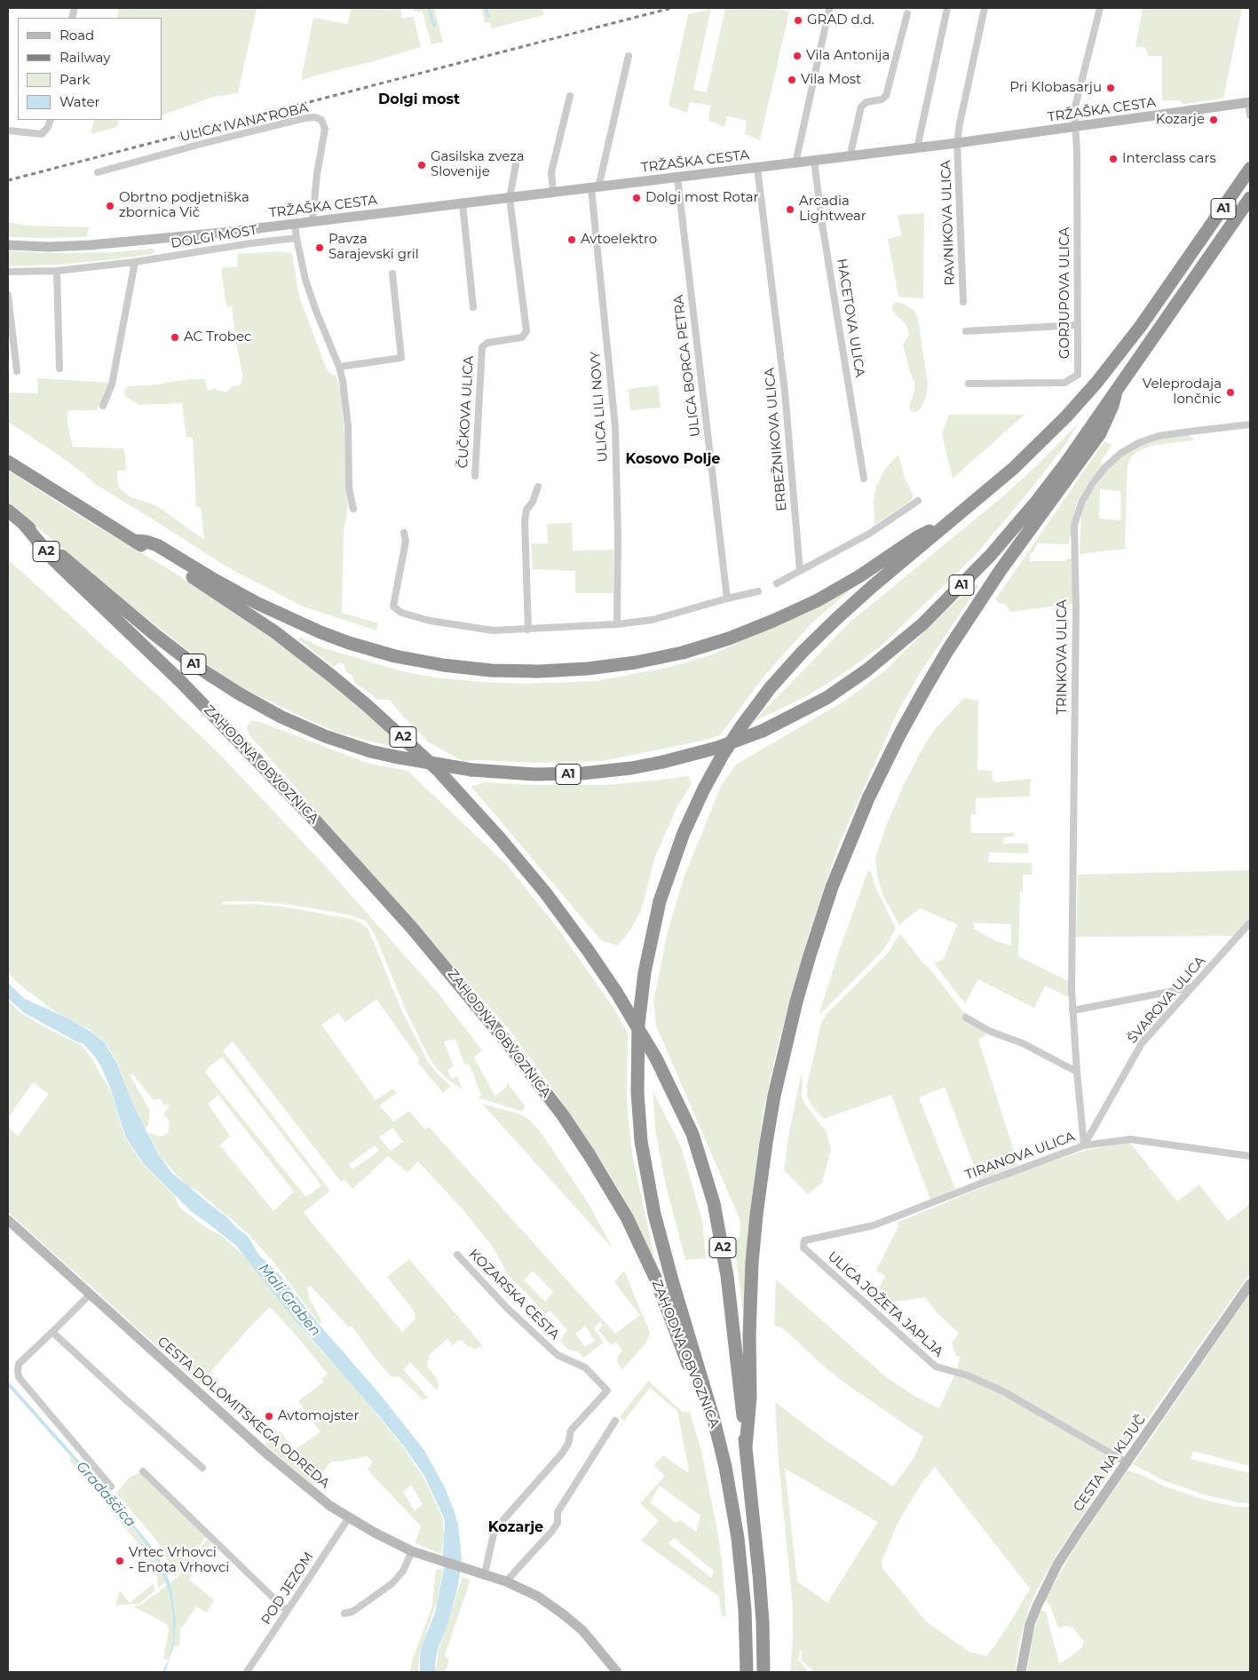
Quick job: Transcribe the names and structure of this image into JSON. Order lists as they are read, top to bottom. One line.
{"streets":{"highway":["A1","A2","ZAHODNA OBVOZNICA"],"main road":["TRŽAŠKA CESTA","CESTA DOLOMITSKEGA ODREDA","CESTA NA KLJUČ"],"street":["ULICA IVANA ROBA","RAVNIKOVA ULICA","DOLGI MOST","GORJUPOVA ULICA","HACETOVA ULICA","ULICA BORCA PETRA","ULICA LILI NOVY","ČUČKOVA ULICA","ERBEŽNIKOVA ULICA","TRINKOVA ULICA","ŠVAROVA ULICA","TIRANOVA ULICA","KOZARSKA CESTA","ULICA JOŽETA JAPLJA","POD JEZOM"]},"crossings":[["TRŽAŠKA CESTA","ULICA IVANA ROBA"],["TRŽAŠKA CESTA","RAVNIKOVA ULICA"],["TRŽAŠKA CESTA","GORJUPOVA ULICA"],["TRŽAŠKA CESTA","HACETOVA ULICA"],["TRŽAŠKA CESTA","ULICA BORCA PETRA"],["TRŽAŠKA CESTA","ULICA LILI NOVY"],["TRŽAŠKA CESTA","ČUČKOVA ULICA"],["TRŽAŠKA CESTA","ERBEŽNIKOVA ULICA"],["A1","A2"],["A1","ZAHODNA OBVOZNICA"],["TRINKOVA ULICA","ŠVAROVA ULICA"],["TRINKOVA ULICA","TIRANOVA ULICA"],["ŠVAROVA ULICA","TIRANOVA ULICA"],["TIRANOVA ULICA","ULICA JOŽETA JAPLJA"],["KOZARSKA CESTA","CESTA DOLOMITSKEGA ODREDA"],["ULICA JOŽETA JAPLJA","CESTA NA KLJUČ"],["CESTA DOLOMITSKEGA ODREDA","POD JEZOM"]],"districts":["Dolgi most","Kosovo Polje","Kozarje"],"water":["Mali Graben","Gradaščica"],"places":["GRAD d.d.","Vila Antonija","Vila Most","Pri Klobasarju","Kozarje","Interclass cars","Gasilska zveza Slovenije","Dolgi most Rotar","Obrtno podjetniška zbornica Vič","Arcadia Lightwear","Avtoelektro","Pavza Sarajevski gril","AC Trobec","Veleprodaja lončnic","Avtomojster","Vrtec Vrhovci - Enota Vrhovci"],"legend":["Road","Railway","Park","Water"]}
